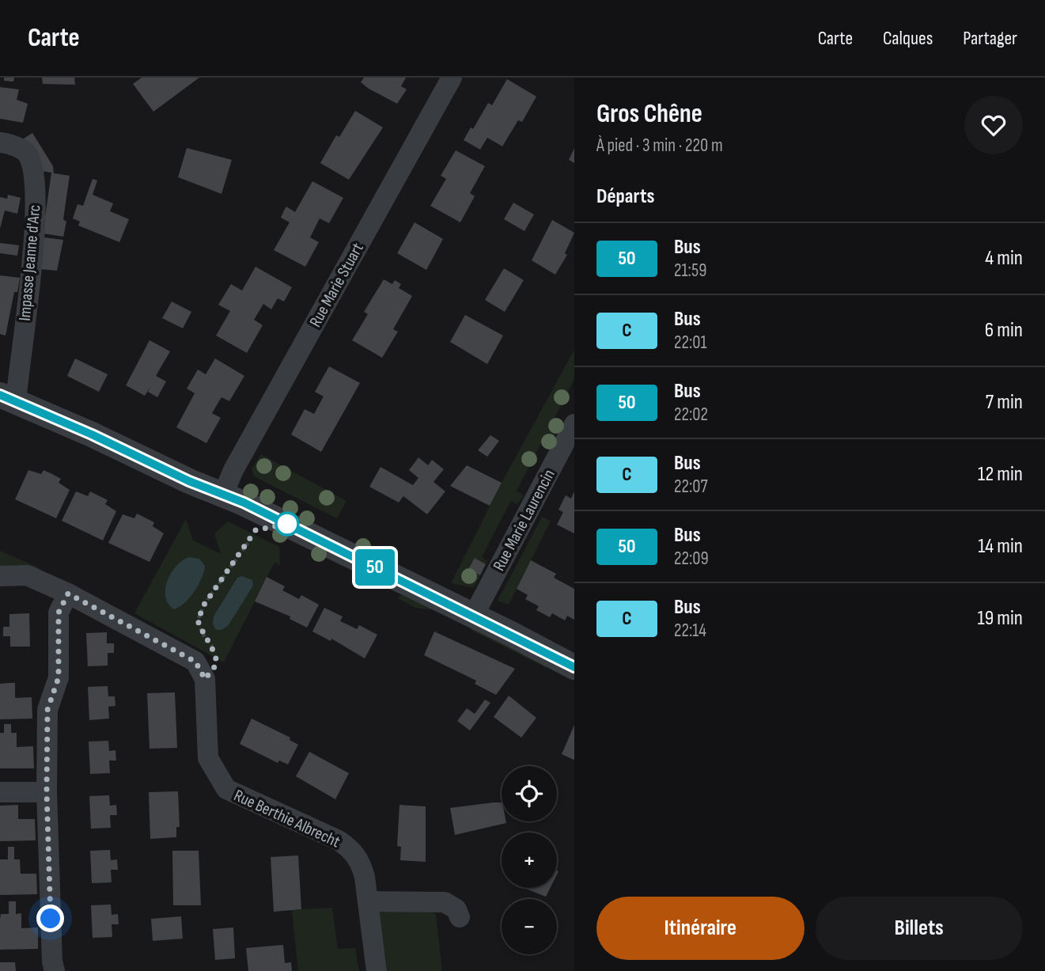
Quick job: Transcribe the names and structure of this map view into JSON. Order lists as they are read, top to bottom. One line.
{"streets":{"street":["Impasse Jeanne d'Arc","Rue Marie Stuart","Rue Marie Laurencin","Rue Berthie Albrecht"]},"lines":["bus line 50"],"page":{"header":"Carte","nav":["Carte","Calques","Partager"],"on_map":"50","heading":[["Gros Chêne","À pied · 3 min · 220 m"],"Départs"],"list":[{"mark":"50","name":"Bus","note":"21:59","value":"4 min"},{"mark":"C","name":"Bus","note":"22:01","value":"6 min"},{"mark":"50","name":"Bus","note":"22:02","value":"7 min"},{"mark":"C","name":"Bus","note":"22:07","value":"12 min"},{"mark":"50","name":"Bus","note":"22:09","value":"14 min"},{"mark":"C","name":"Bus","note":"22:14","value":"19 min"}],"map_buttons":["+","−"],"buttons":["Itinéraire","Billets"]}}
